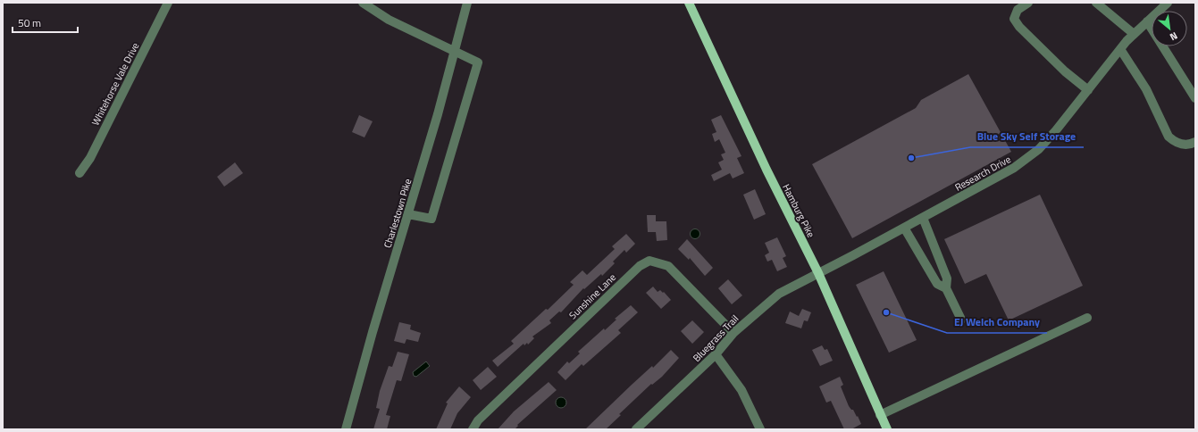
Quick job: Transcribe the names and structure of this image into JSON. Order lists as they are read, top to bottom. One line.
{"streets":{"main road":["Hamburg Pike"],"street":["Whitehorse Vale Drive","Research Drive","Charlestown Pike","Sunshine Lane","Bluegrass Trail"]},"crossings":[["Research Drive","Hamburg Pike"],["Research Drive","Bluegrass Trail"],["Hamburg Pike","Bluegrass Trail"],["Sunshine Lane","Bluegrass Trail"]],"places":["Blue Sky Self Storage","EJ Welch Company"],"scale_bar":"50 m","north":"bottom right"}
